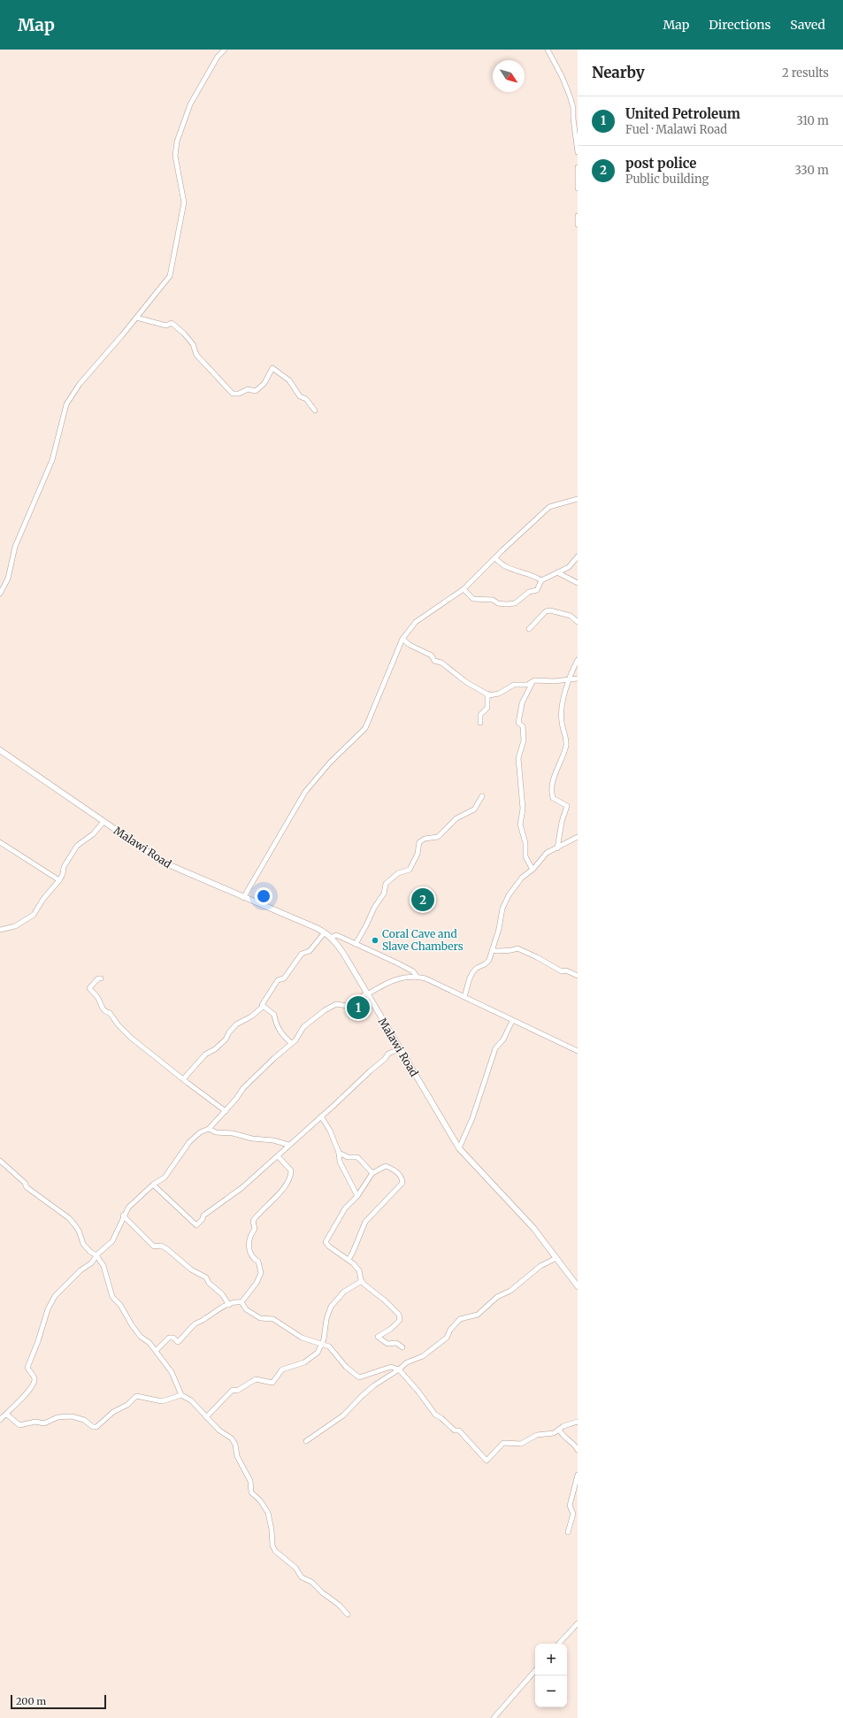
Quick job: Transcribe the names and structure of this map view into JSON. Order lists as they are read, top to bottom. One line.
{"streets":{"main road":["Malawi Road"]},"places":["Coral Cave and Slave Chambers"],"scale_bar":"200 m","north":"bottom right","page":{"header":"Map","nav":["Map","Directions","Saved"],"heading":["Nearby","2 results"],"list":[{"mark":"1","name":"United Petroleum","note":"Fuel · Malawi Road","value":"310 m"},{"mark":"2","name":"post police","note":"Public building","value":"330 m"}],"pins":["2","1"],"map_buttons":["+","−"],"scale":"200 m"}}
